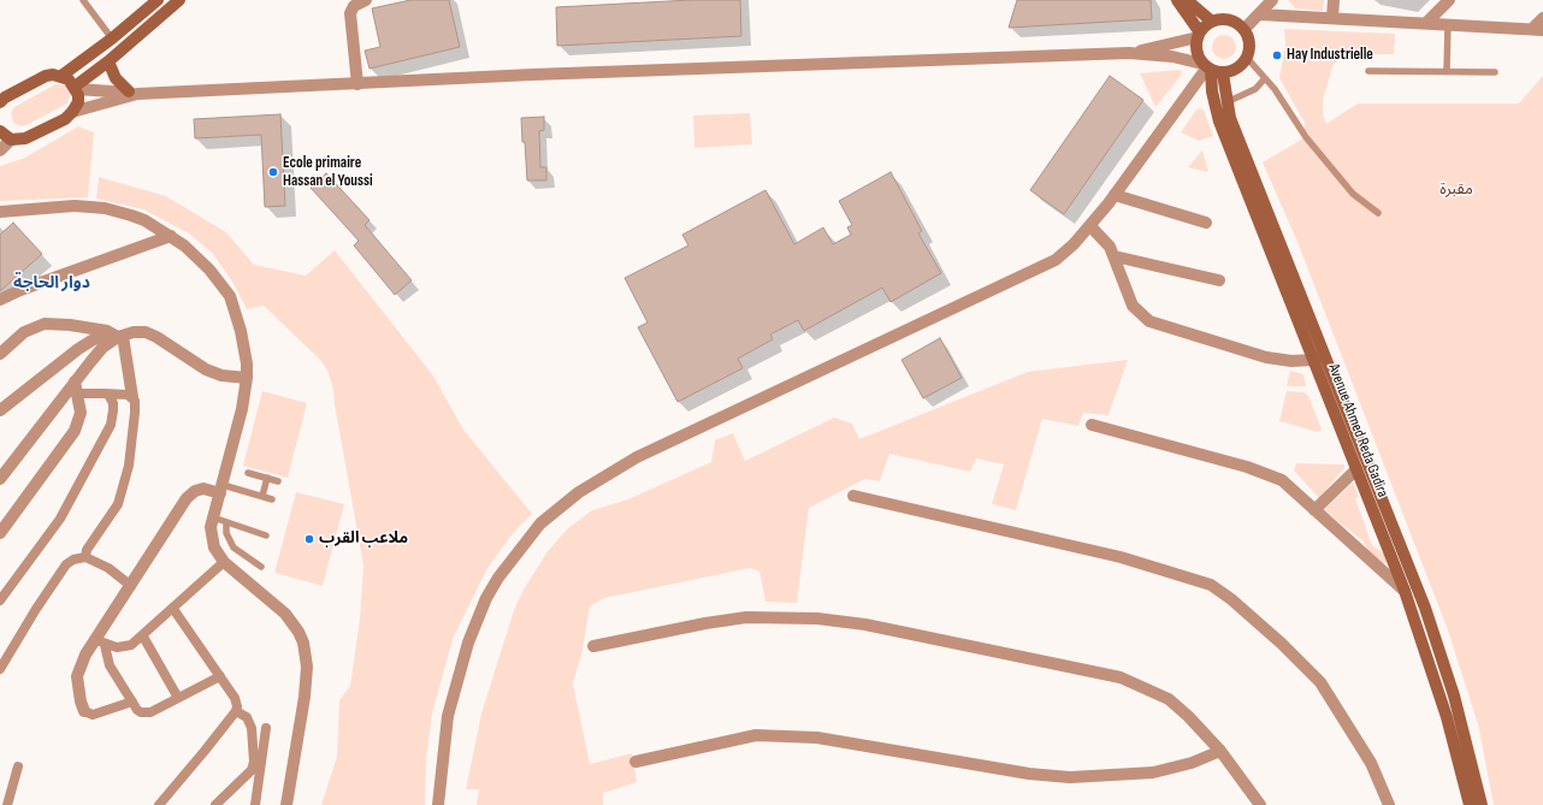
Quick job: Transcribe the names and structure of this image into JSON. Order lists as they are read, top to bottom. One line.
{"streets":{"main road":["Avenue Ahmed Reda Gadira"]},"districts":["دوار الحاجة"],"parks":["مقبرة"],"places":["Hay Industrielle","Ecole primaire Hassan el Youssi","ملاعب القرب"]}
